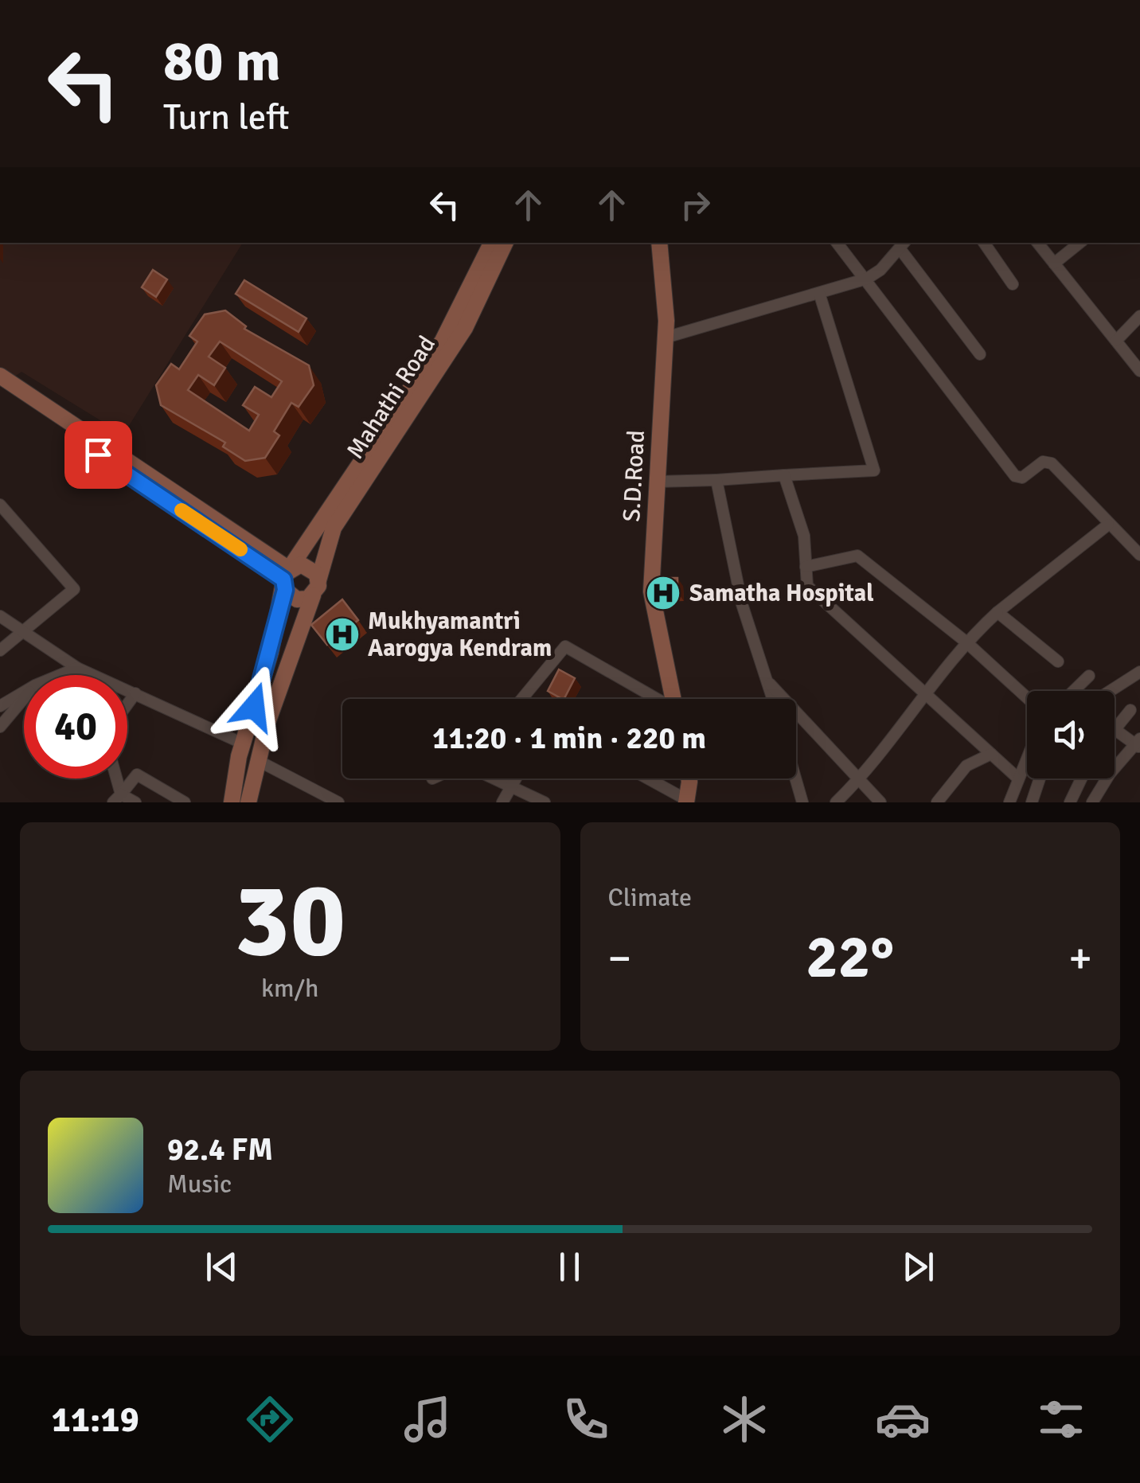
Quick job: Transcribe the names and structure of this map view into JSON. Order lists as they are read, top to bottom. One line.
{"streets":{"street":["Mahathi Road","S.D.Road"]},"places":{"hospital":["Samatha Hospital","Mukhyamantri Aarogya Kendram"]},"page":{"turn":["80 m","Turn left"],"limit":"40","trip":"11:20 · 1 min · 220 m","tile":[["30","km/h"],"Climate"],"heat":["−","22°","+"],"song":["92.4 FM","Music"],"tabs":"11:19"}}
